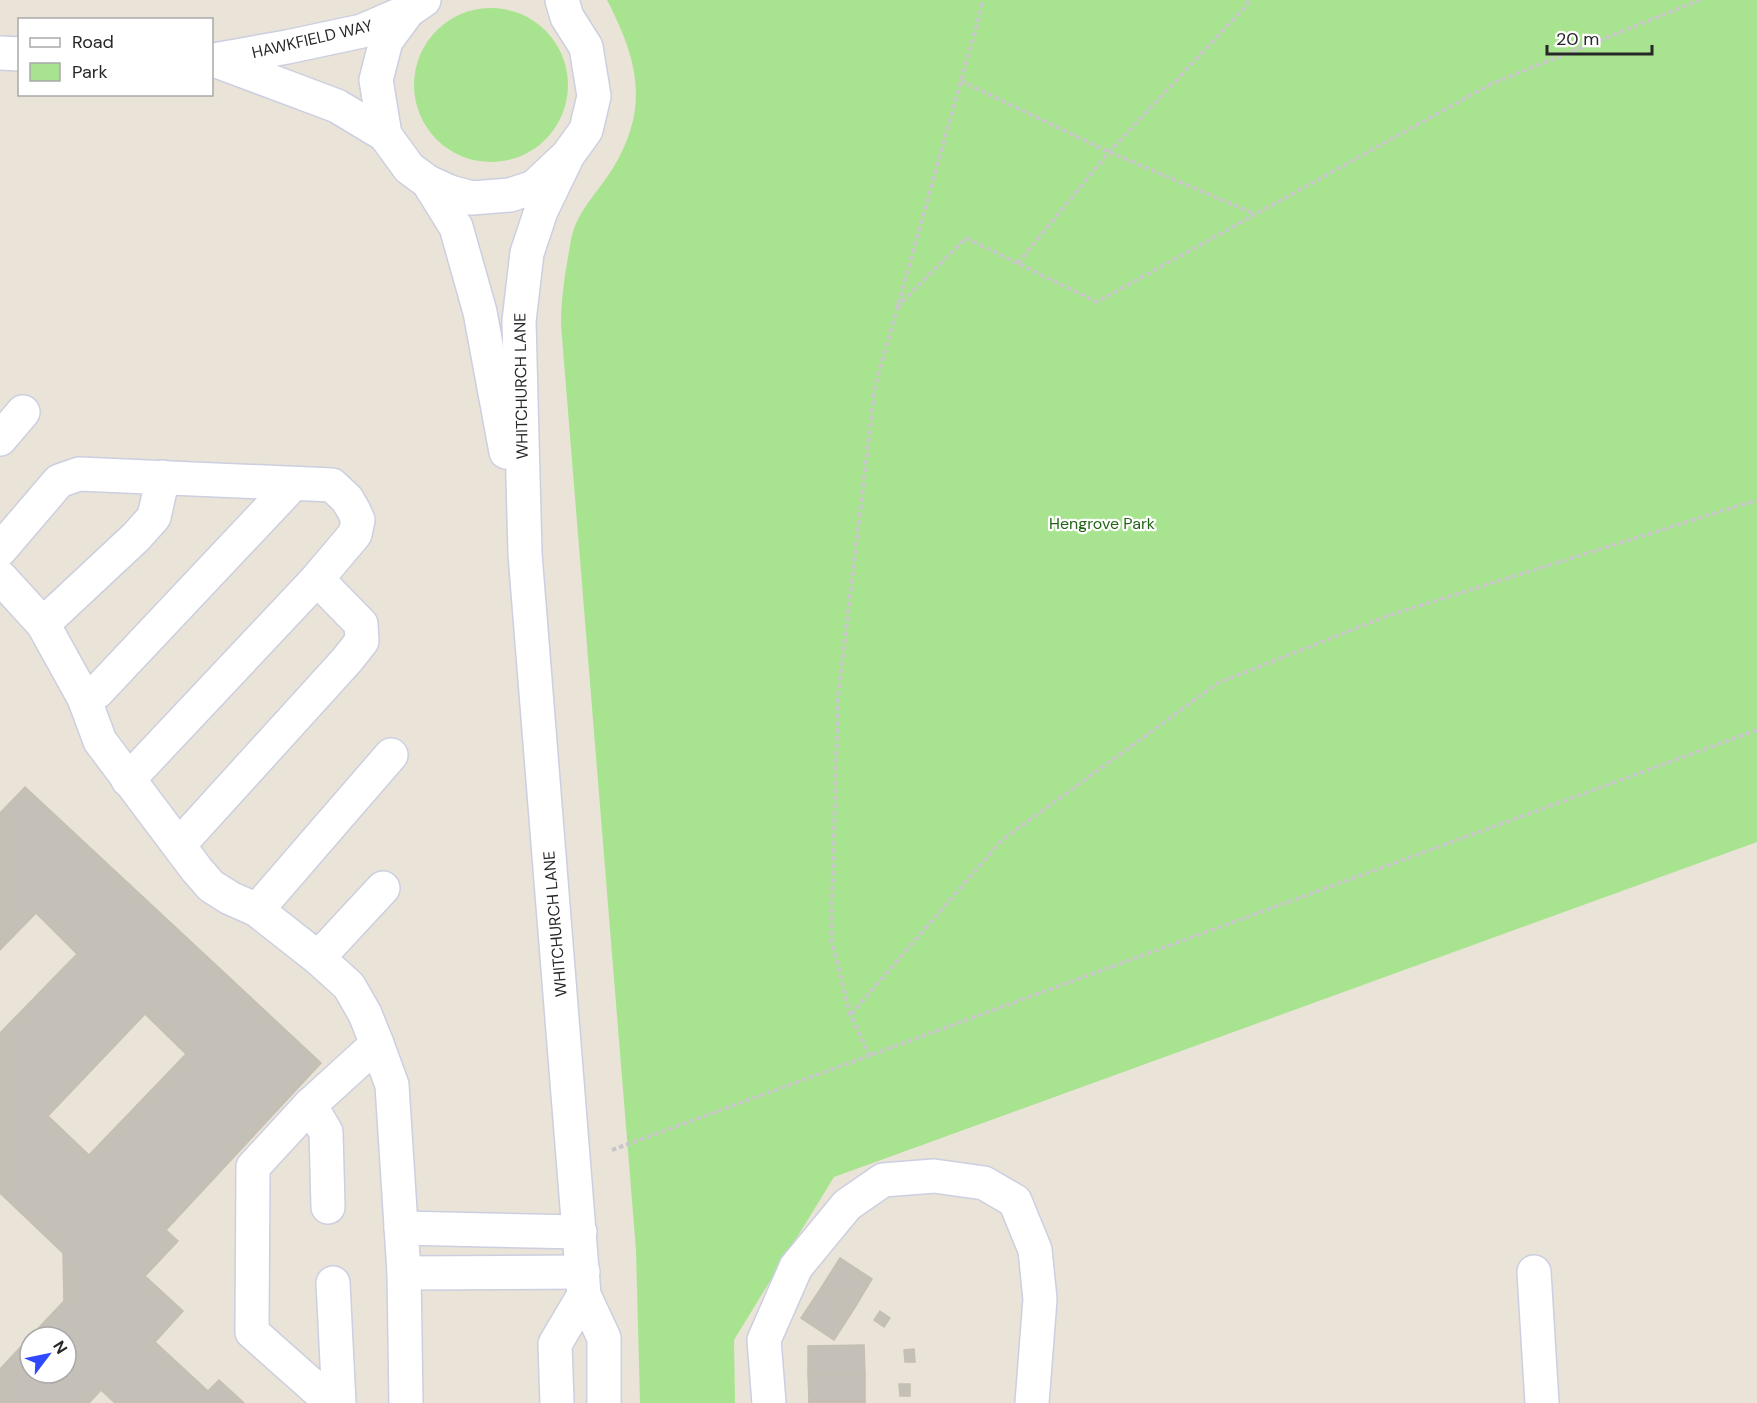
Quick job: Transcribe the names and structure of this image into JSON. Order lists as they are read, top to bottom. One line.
{"streets":{"street":["HAWKFIELD WAY","WHITCHURCH LANE"]},"crossings":[["HAWKFIELD WAY","WHITCHURCH LANE"]],"parks":["Hengrove Park"],"legend":["Road","Park"],"scale_bar":"20 m","north":"top right"}
